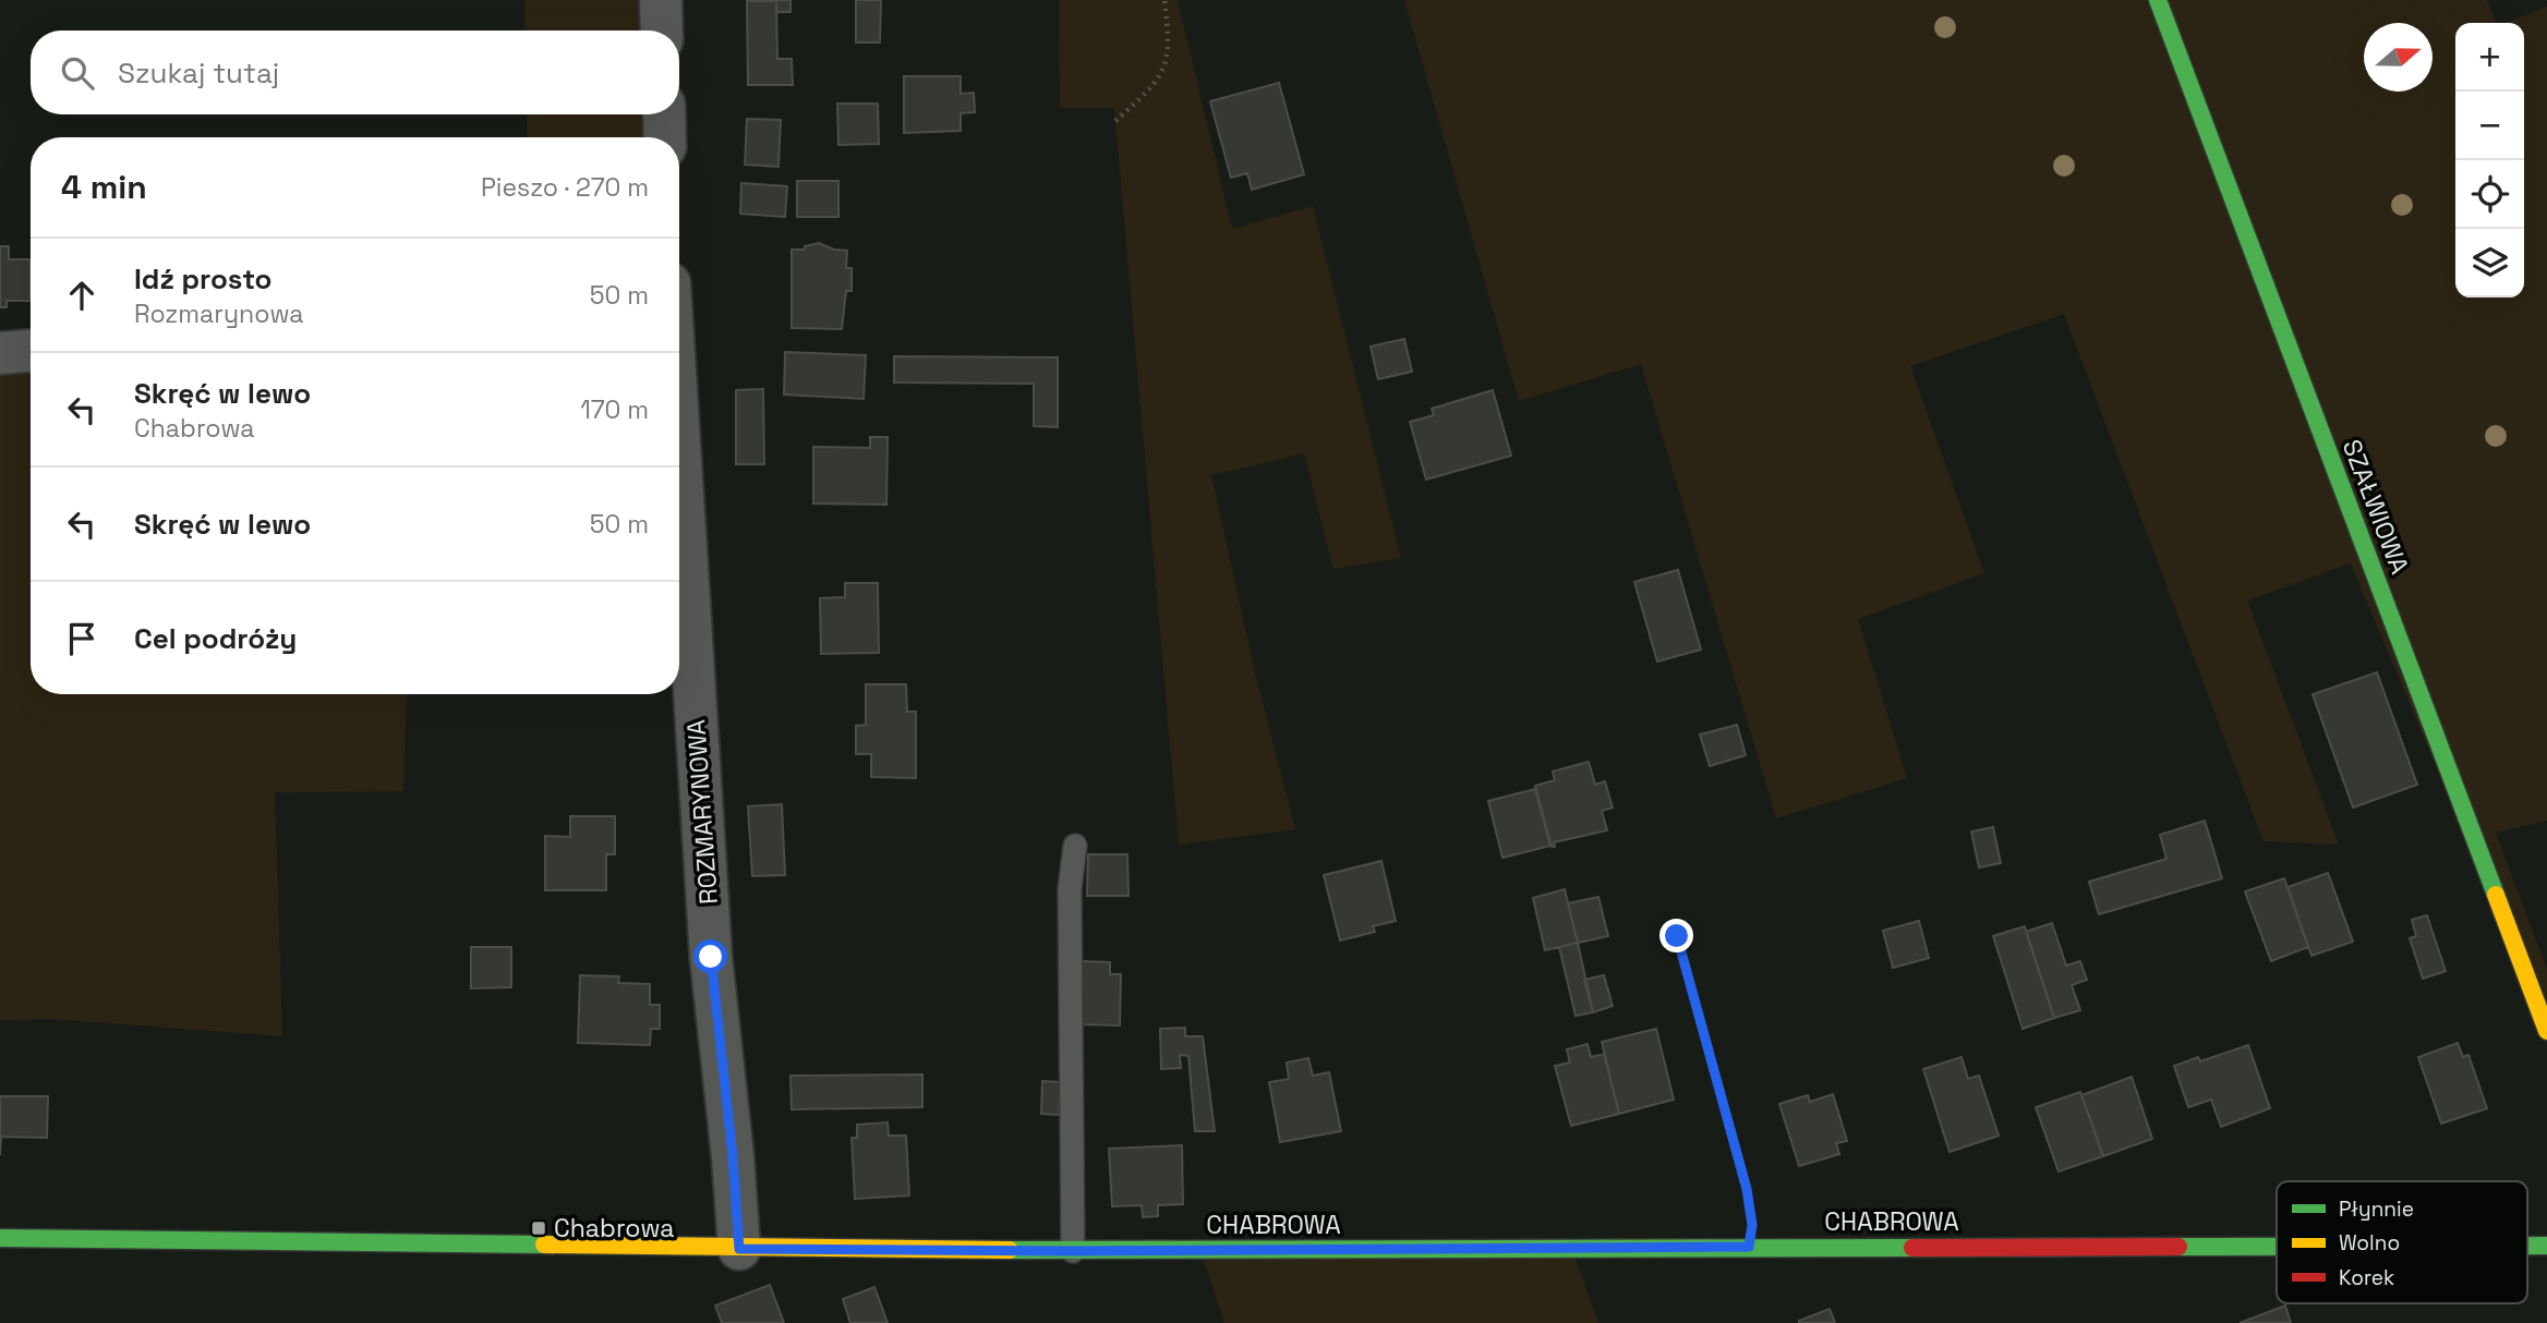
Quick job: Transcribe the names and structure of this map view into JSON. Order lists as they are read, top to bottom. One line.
{"streets":{"street":["SZAŁWIOWA","ROZMARYNOWA","CHABROWA"]},"crossings":[["ROZMARYNOWA","CHABROWA"]],"places":{"transit":["Chabrowa"]},"legend":["Płynnie","Wolno","Korek"],"north":"right","page":{"map_buttons":["+","−"],"search":"Szukaj tutaj","heading":["4 min","Pieszo · 270 m"],"list":[["Idź prosto","Rozmarynowa","50 m"],["Skręć w lewo","Chabrowa","170 m"],["Skręć w lewo","50 m"],"Cel podróży"]}}
